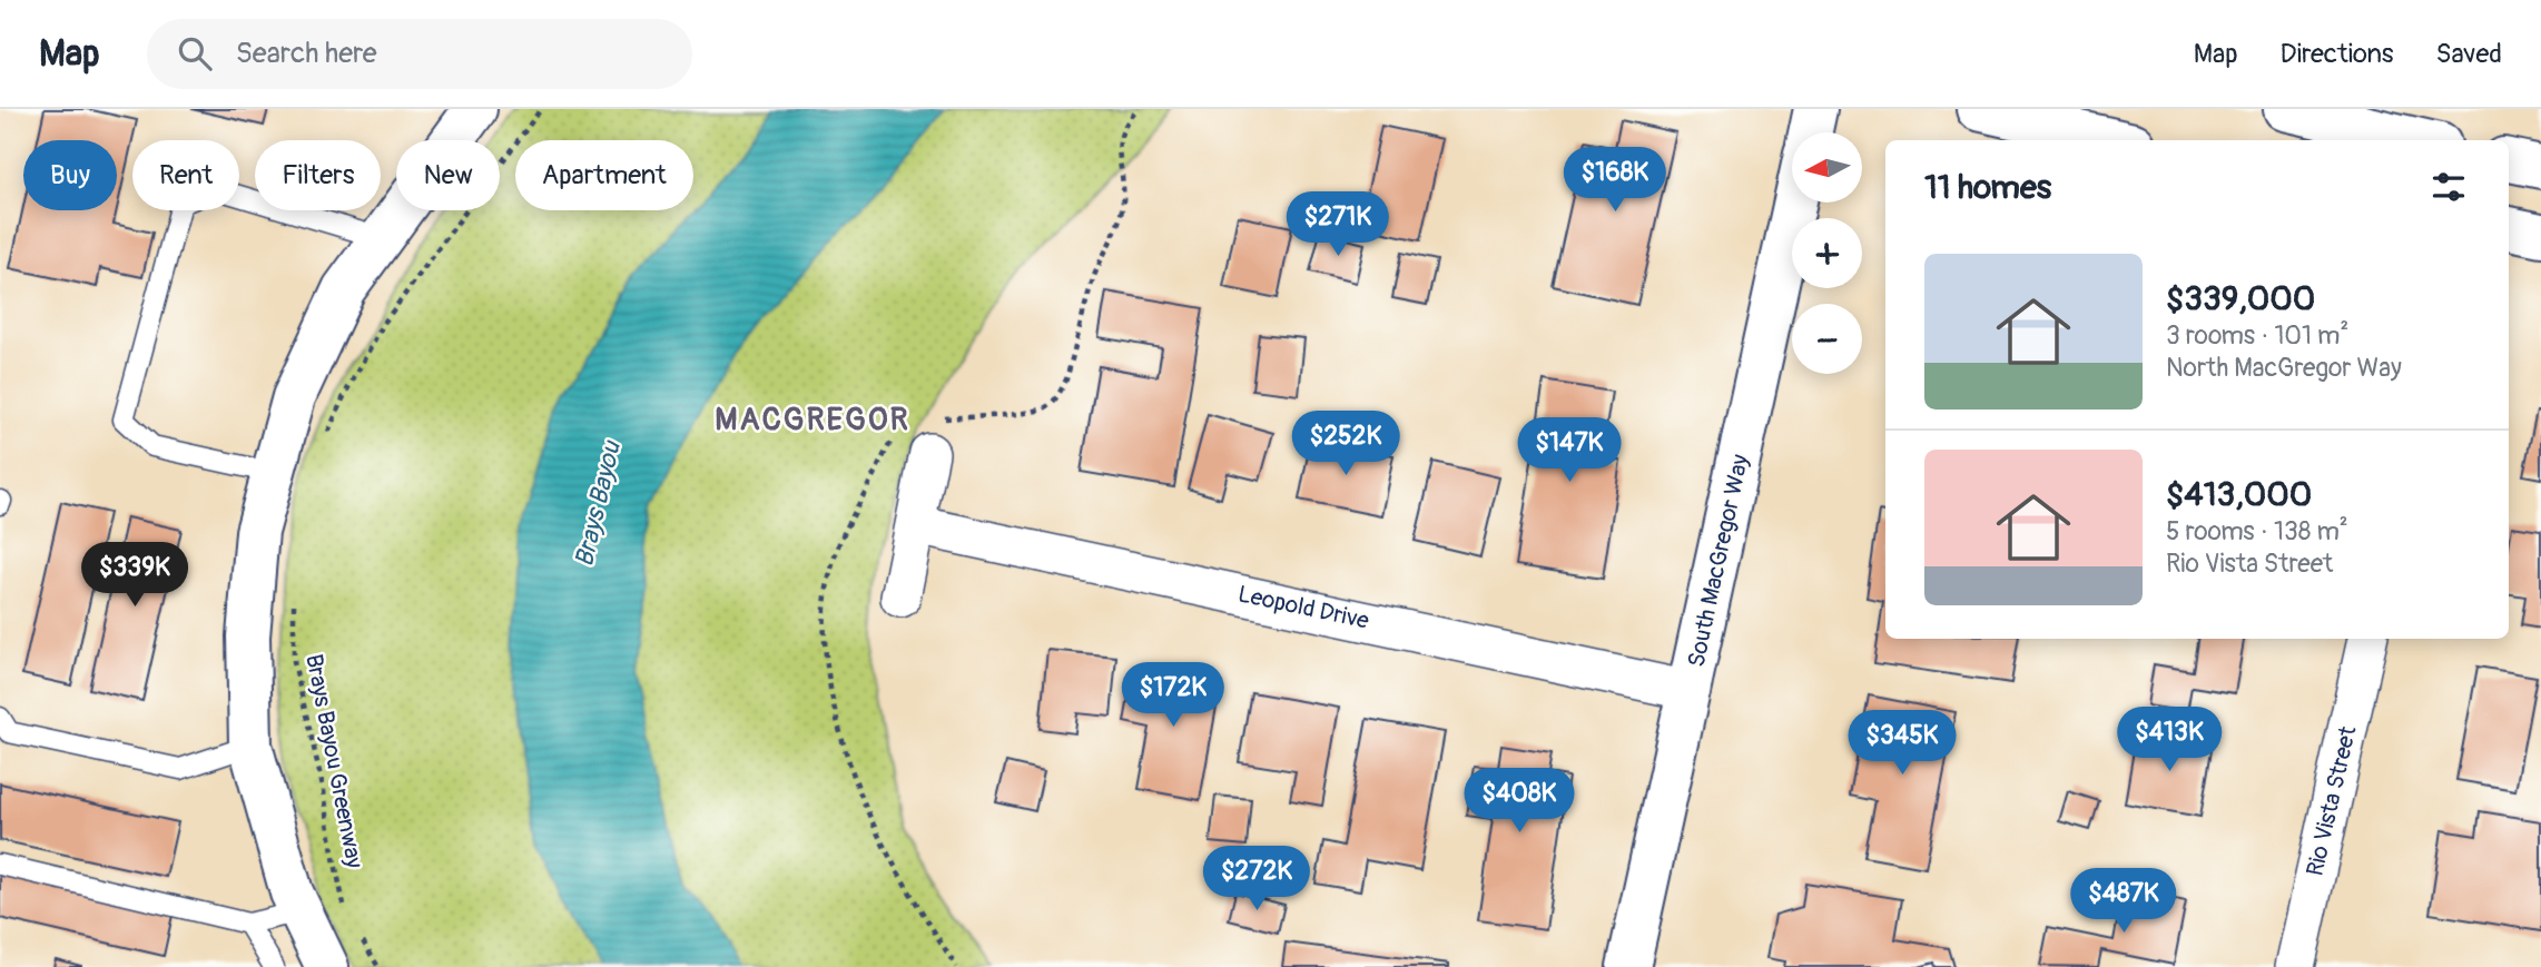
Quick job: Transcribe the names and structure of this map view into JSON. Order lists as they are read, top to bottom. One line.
{"streets":{"main road":["South MacGregor Way"],"street":["Leopold Drive","Rio Vista Street"],"path":["Brays Bayou Greenway"]},"crossings":[["South MacGregor Way","Leopold Drive"]],"districts":["MACGREGOR"],"water":["Brays Bayou"],"north":"left","page":{"header":"Map","search":"Search here","nav":["Map","Directions","Saved"],"map_buttons":["+","−"],"chip":["Buy","Rent","Filters","New","Apartment"],"heading":"11 homes","price":["$168K","$271K","$252K","$147K","$339K","$172K","$413K","$345K","$408K","$272K","$487K"],"list":[{"name":"$339,000","note":"3 rooms · 101 m² · North MacGregor Way"},{"name":"$413,000","note":"5 rooms · 138 m² · Rio Vista Street"}]}}
